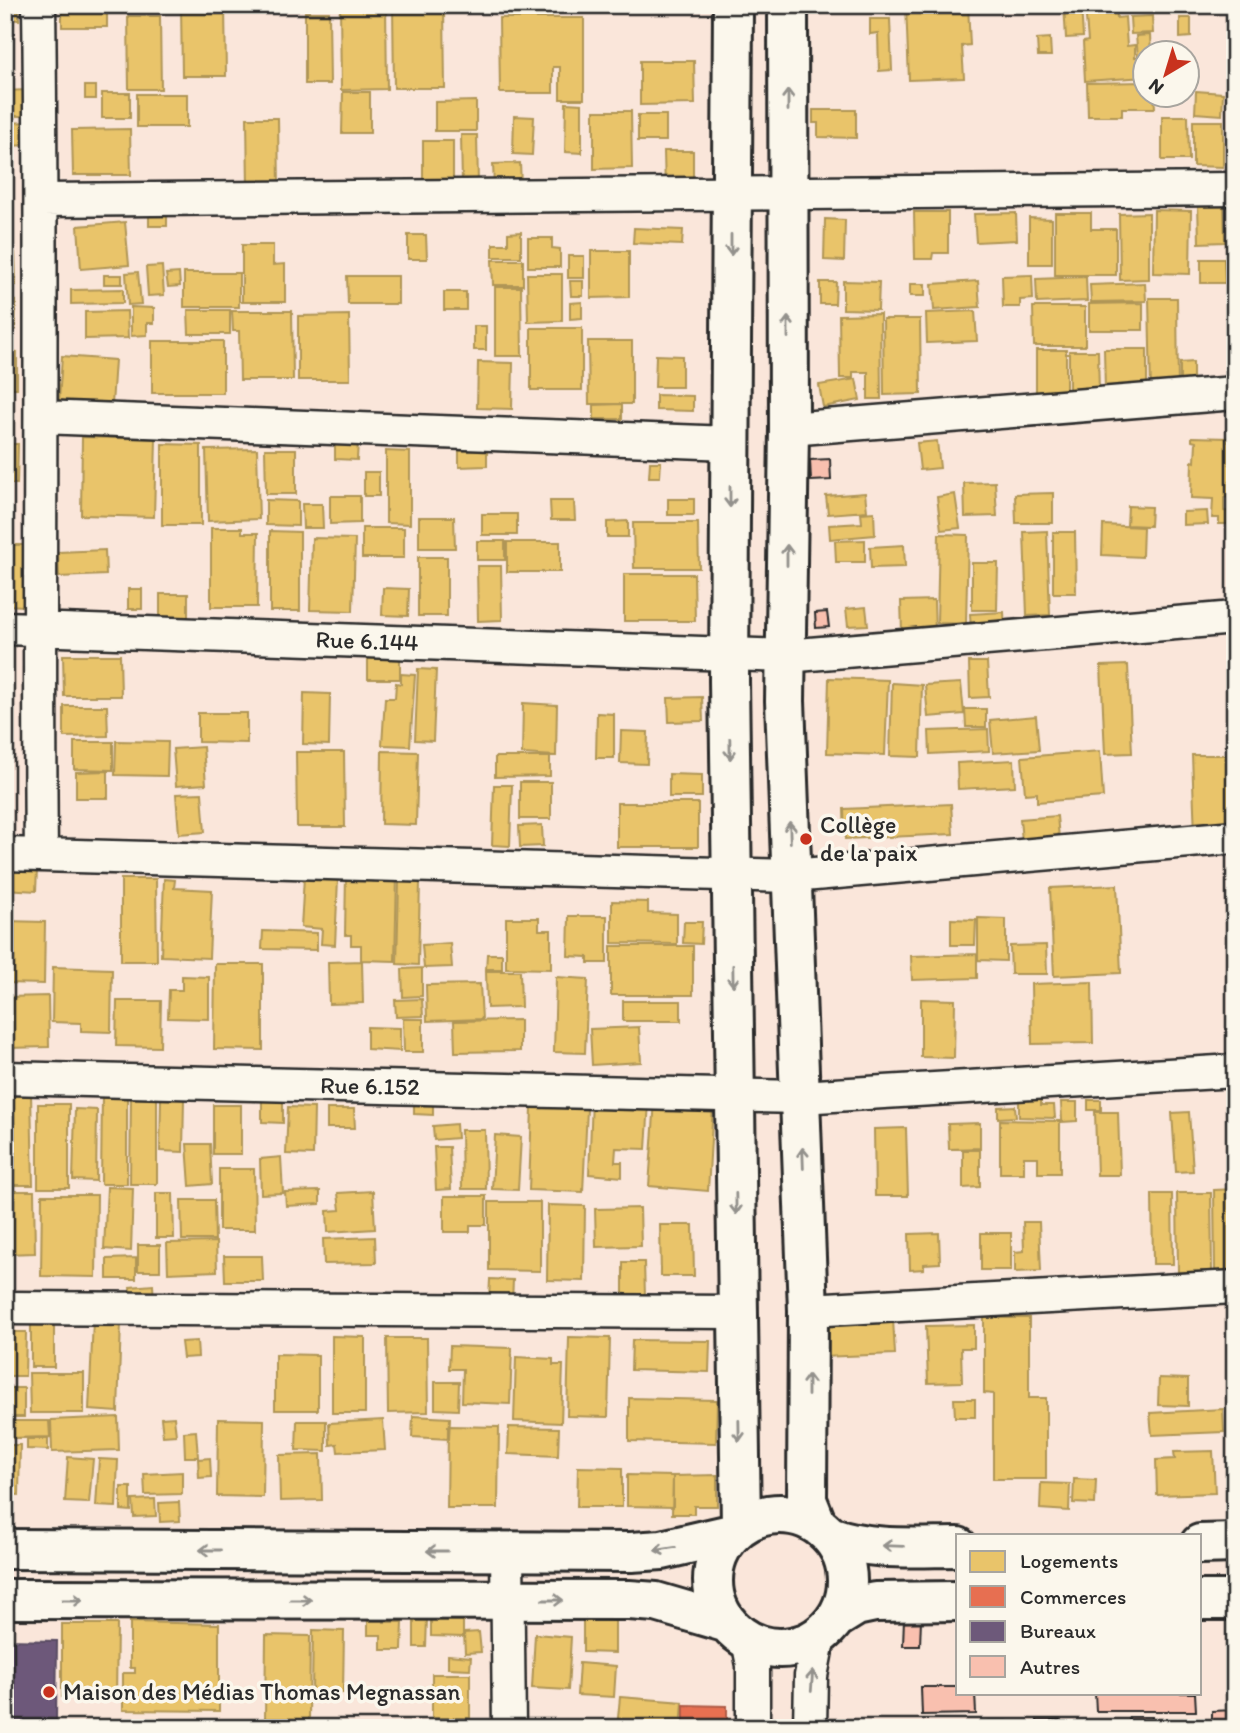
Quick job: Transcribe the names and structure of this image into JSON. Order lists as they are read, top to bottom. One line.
{"streets":{"street":["Rue 6.144","Rue 6.152"]},"places":["Collège de la paix","Maison des Médias Thomas Megnassan"],"legend":["Logements","Commerces","Bureaux","Autres"],"north":"bottom left"}
